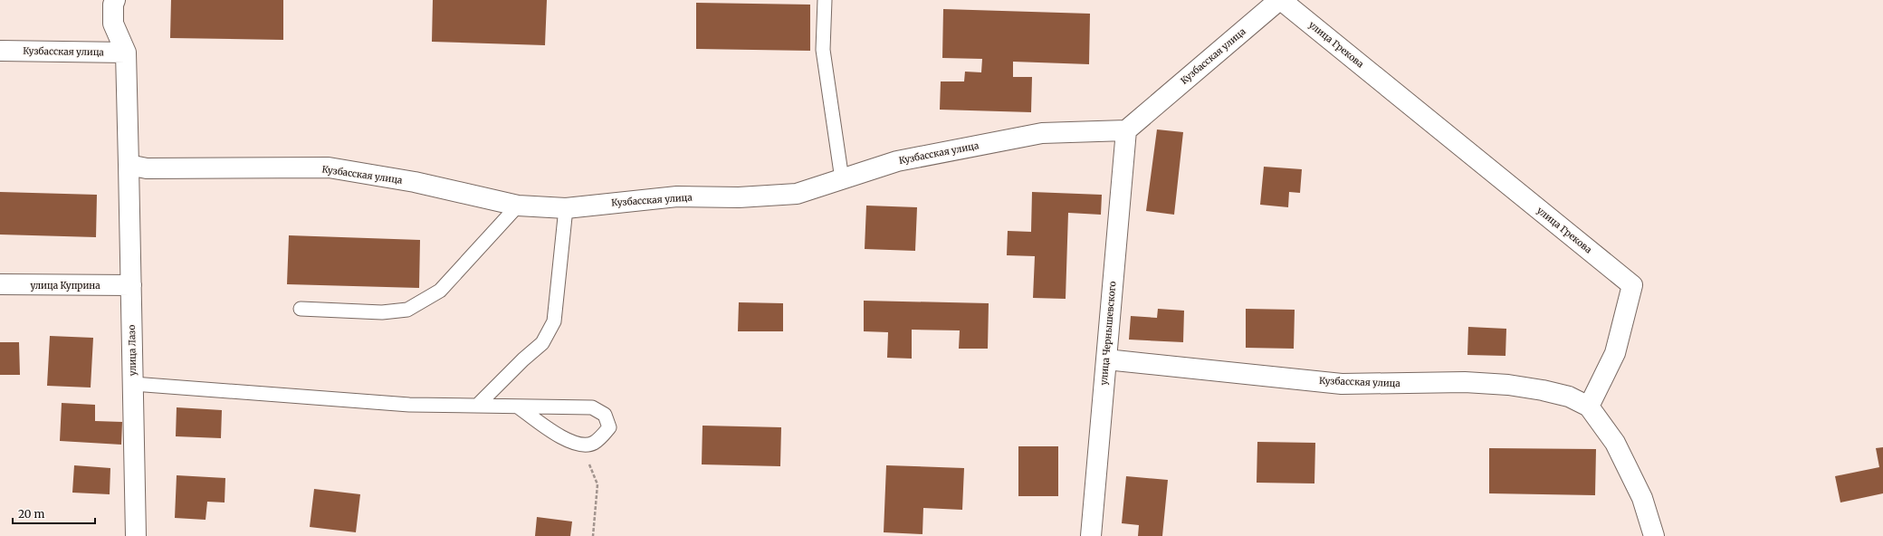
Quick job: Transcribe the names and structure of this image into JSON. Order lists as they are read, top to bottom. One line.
{"streets":{"street":["улица Грекова","Кузбасская улица","улица Куприна","улица Чернышевского","улица Лазо"]},"crossings":[["улица Грекова","Кузбасская улица"],["Кузбасская улица","улица Чернышевского"],["Кузбасская улица","улица Лазо"],["улица Куприна","улица Лазо"]],"scale_bar":"20 m"}
